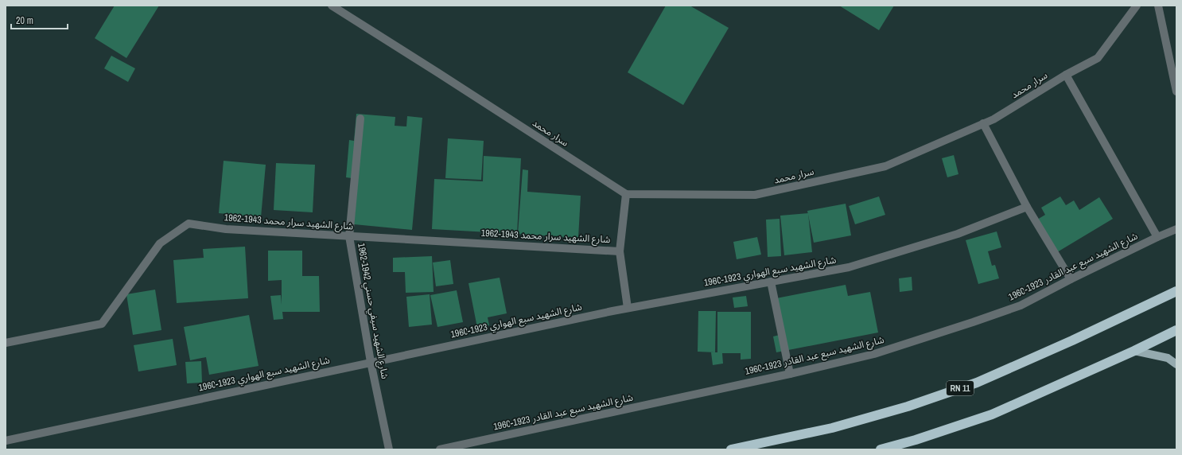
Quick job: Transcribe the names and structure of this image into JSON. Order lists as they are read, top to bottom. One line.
{"streets":{"highway":["RN 11"],"street":["سرار محمد","شارع الشهيد سرار محمد 1943-1962","شارع الشهيد سبع عبد القادر 1923-1960","شارع الشهيد سبع الهواري 1923-1960","شارع الشهيد سيفي حسني 1942-1962"]},"crossings":[["شارع الشهيد سرار محمد 1943-1962","شارع الشهيد سيفي حسني 1942-1962"],["شارع الشهيد سبع الهواري 1923-1960","شارع الشهيد سيفي حسني 1942-1962"]],"scale_bar":"20 m"}
